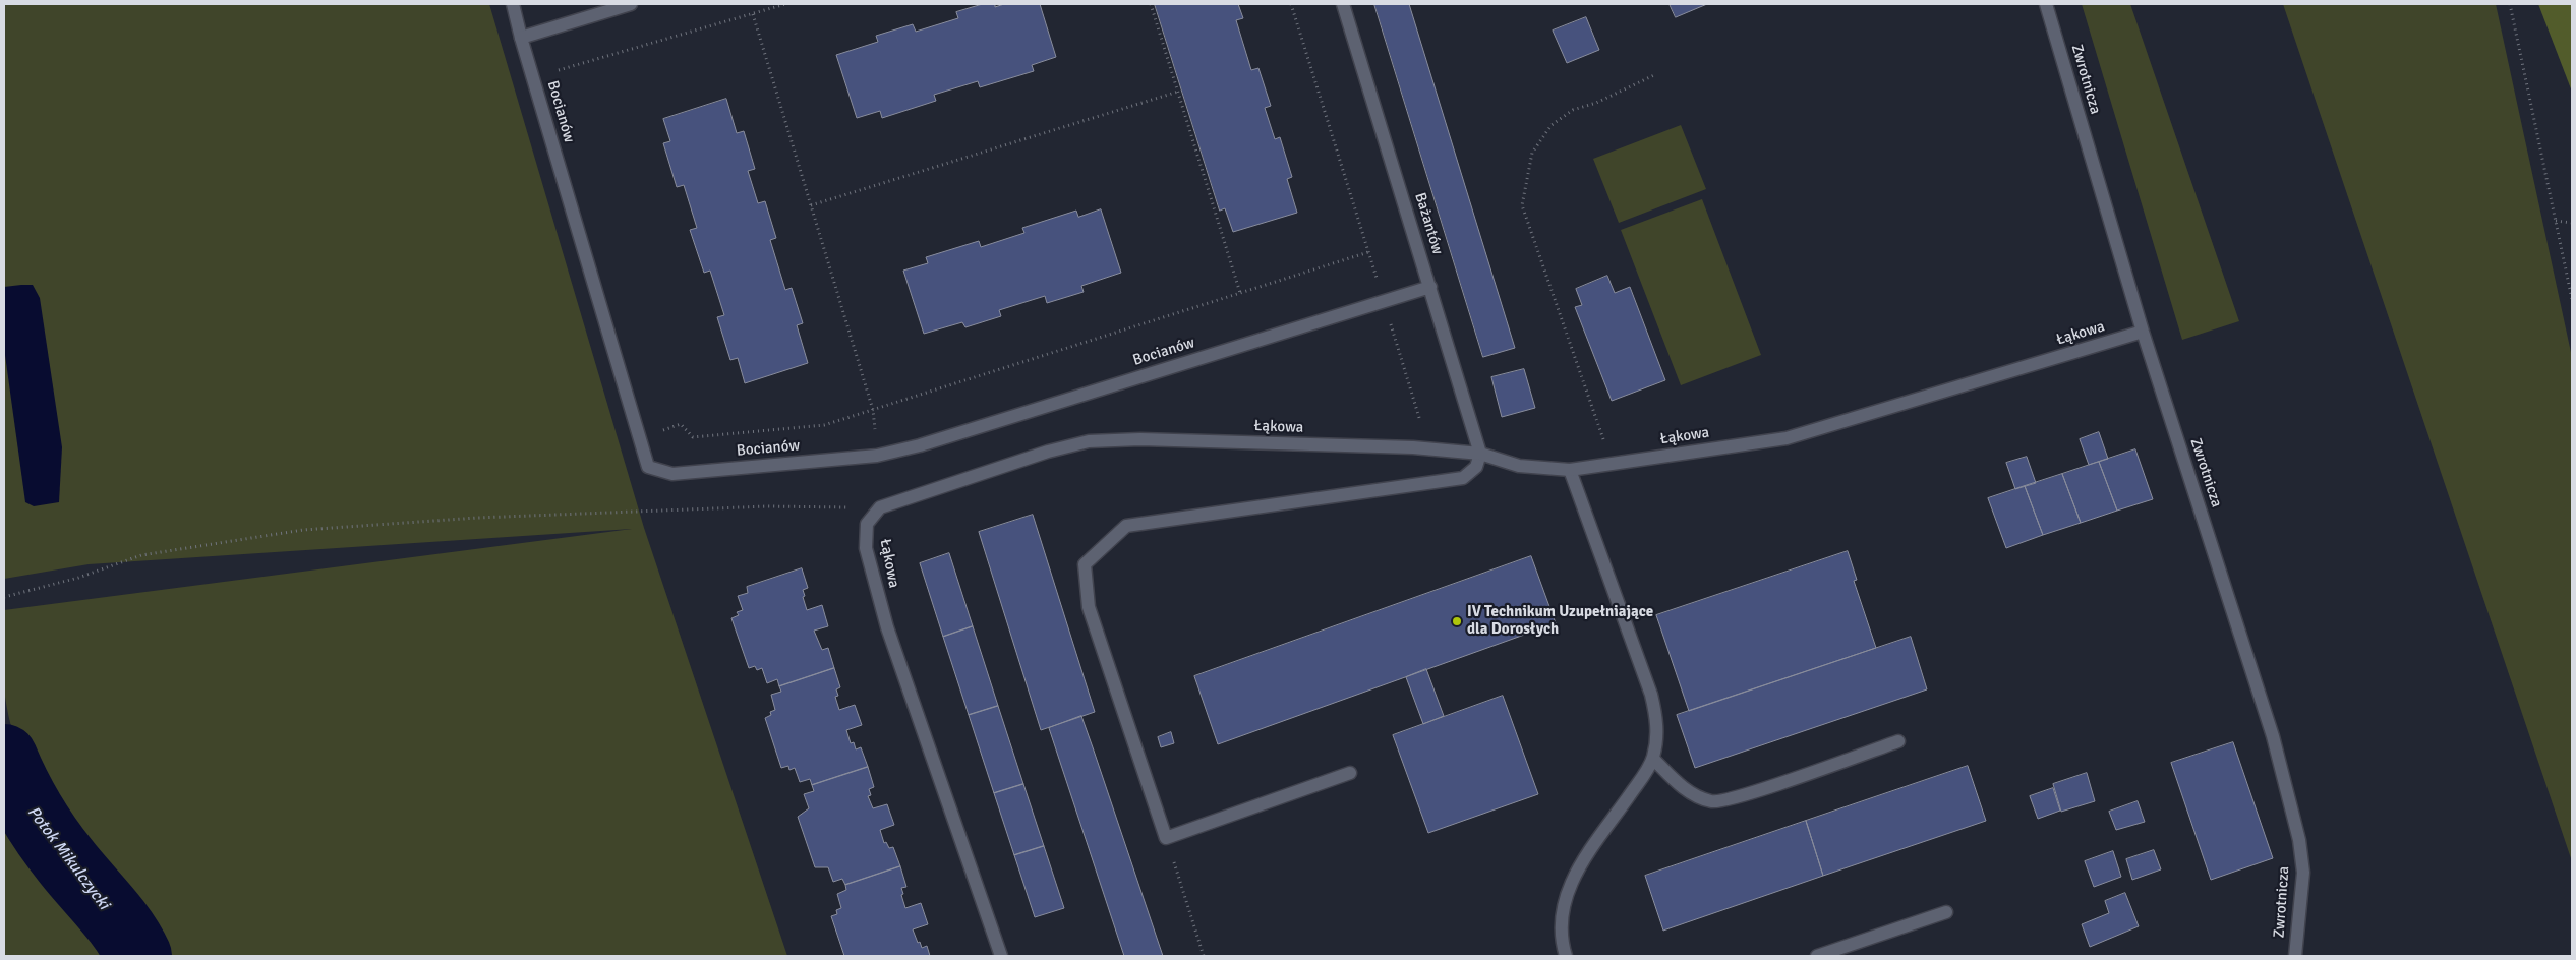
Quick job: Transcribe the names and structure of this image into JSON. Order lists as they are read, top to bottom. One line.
{"streets":{"street":["Zwrotnicza","Bocianów","Bażantów","Łąkowa"]},"crossings":[["Zwrotnicza","Łąkowa"],["Bocianów","Bażantów"],["Bażantów","Łąkowa"]],"water":["Potok Mikulczycki"],"places":["IV Technikum Uzupełniające dla Dorosłych"]}
